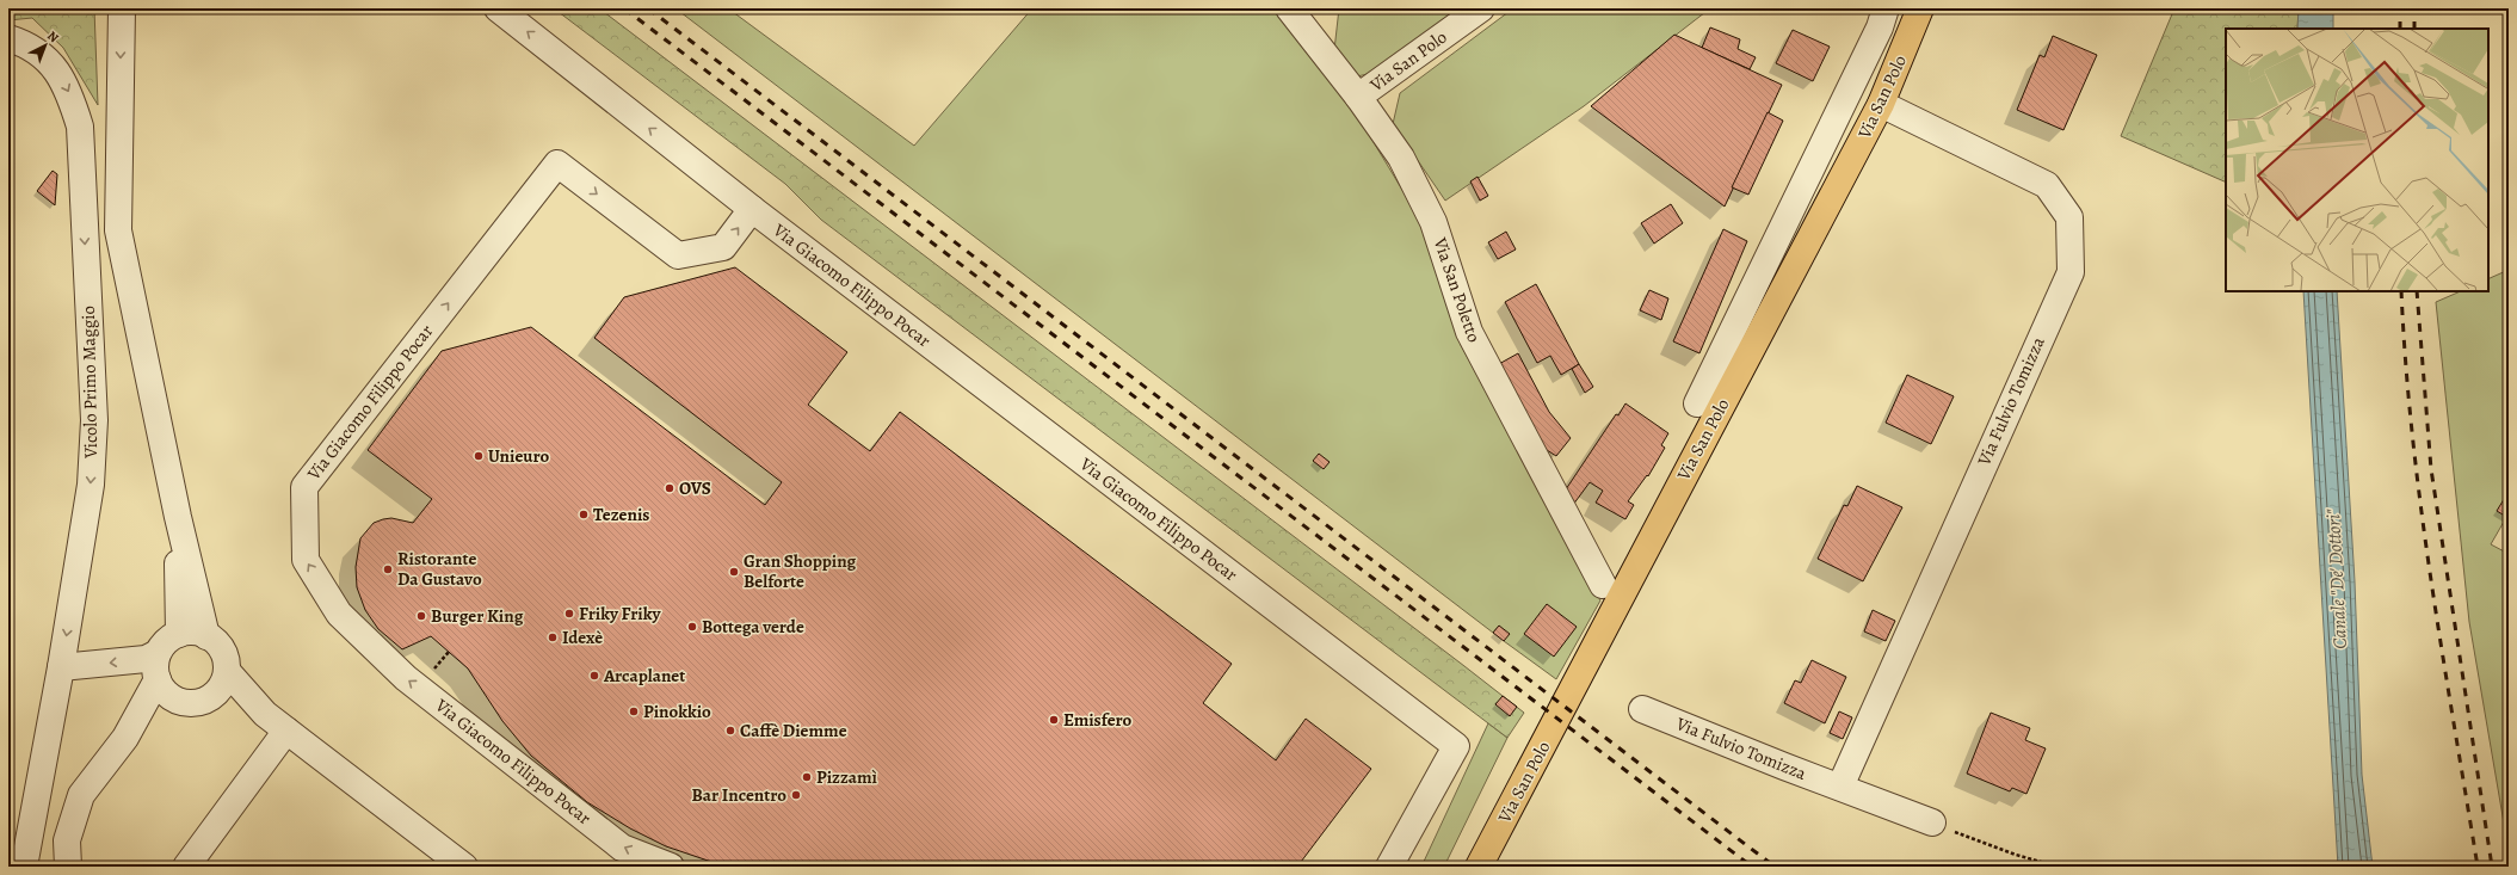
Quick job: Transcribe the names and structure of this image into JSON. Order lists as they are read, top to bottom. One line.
{"streets":{"main road":["Via San Polo"],"street":["Via Giacomo Filippo Pocar","Via San Poletto","Vicolo Primo Maggio","Via Fulvio Tomizza"]},"crossings":[["Via San Polo","Via San Poletto"],["Via San Polo","Via Fulvio Tomizza"]],"water":["Canale \"De' Dottori\""],"places":["Unieuro","OVS","Tezenis","Ristorante Da Gustavo","Gran Shopping Belforte","Friky Friky","Burger King","Bottega verde","Idexè","Arcaplanet","Pinokkio","Emisfero","Caffè Diemme","Pizzamì","Bar Incentro"],"north":"top right"}
